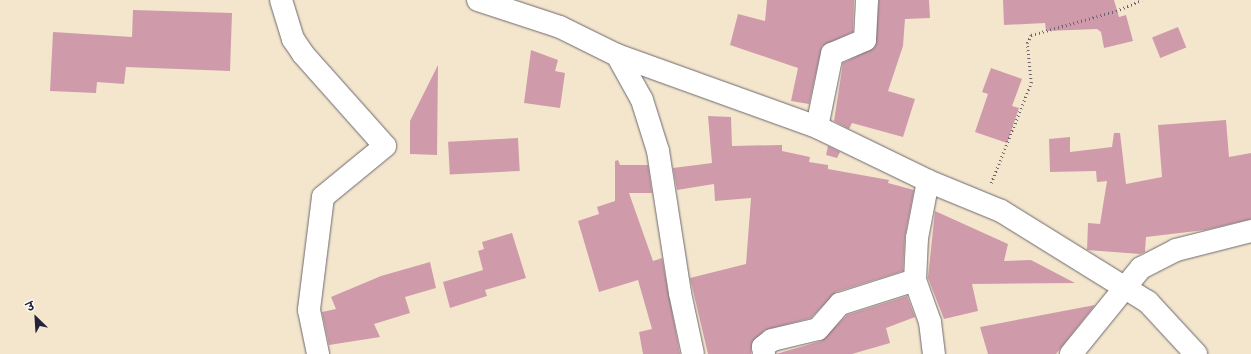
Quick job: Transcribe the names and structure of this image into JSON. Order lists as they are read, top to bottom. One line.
{"north":"top left"}
